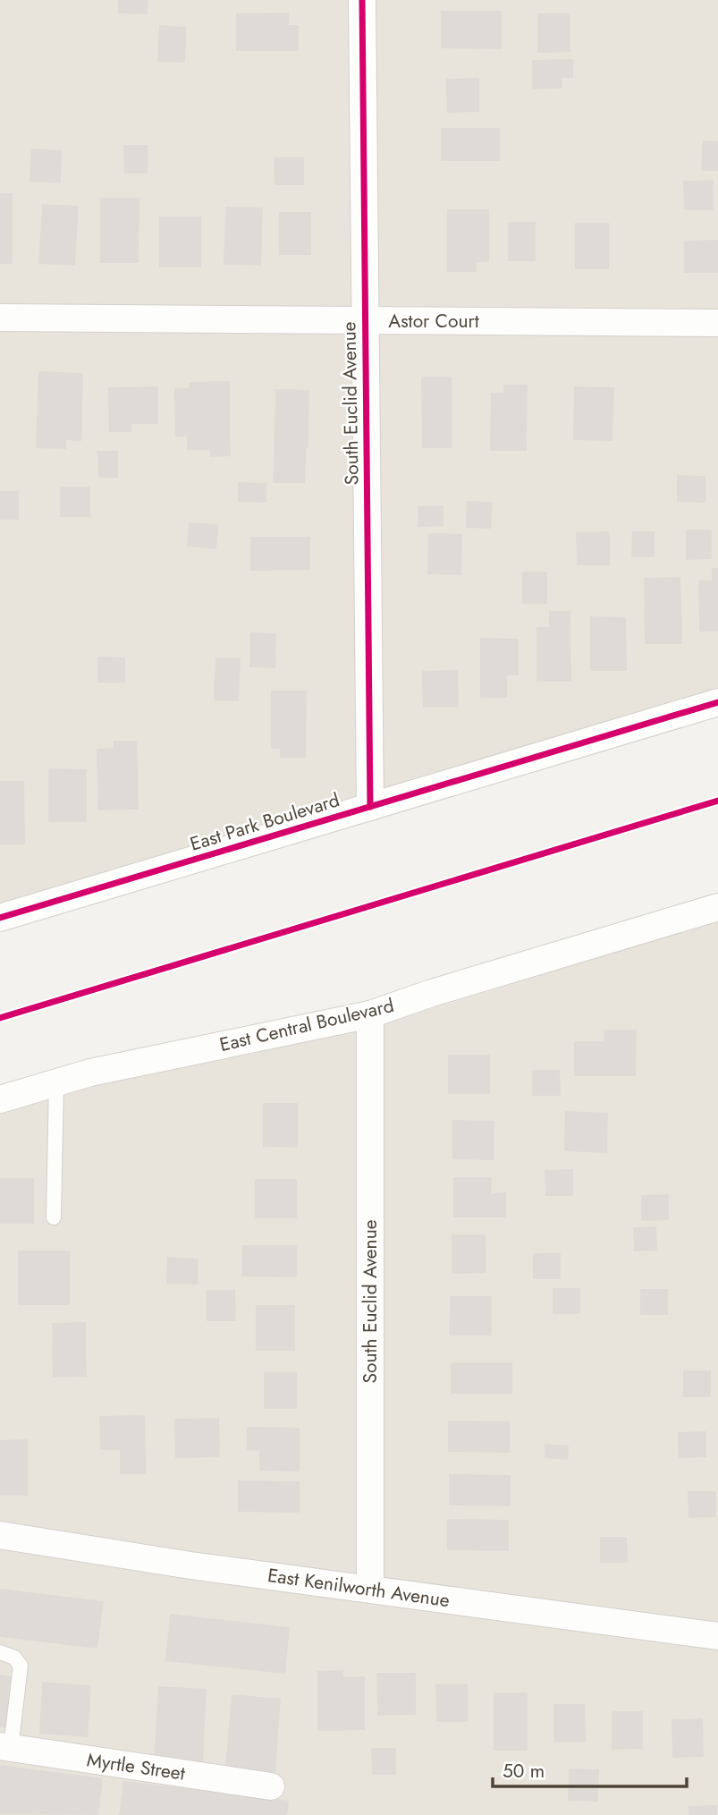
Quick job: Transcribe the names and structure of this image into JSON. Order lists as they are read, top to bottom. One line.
{"streets":{"street":["Astor Court","South Euclid Avenue","East Park Boulevard","East Central Boulevard","East Kenilworth Avenue","Myrtle Street"]},"crossings":[["Astor Court","South Euclid Avenue"],["South Euclid Avenue","East Park Boulevard"],["South Euclid Avenue","East Central Boulevard"],["South Euclid Avenue","East Kenilworth Avenue"]],"scale_bar":"50 m"}
